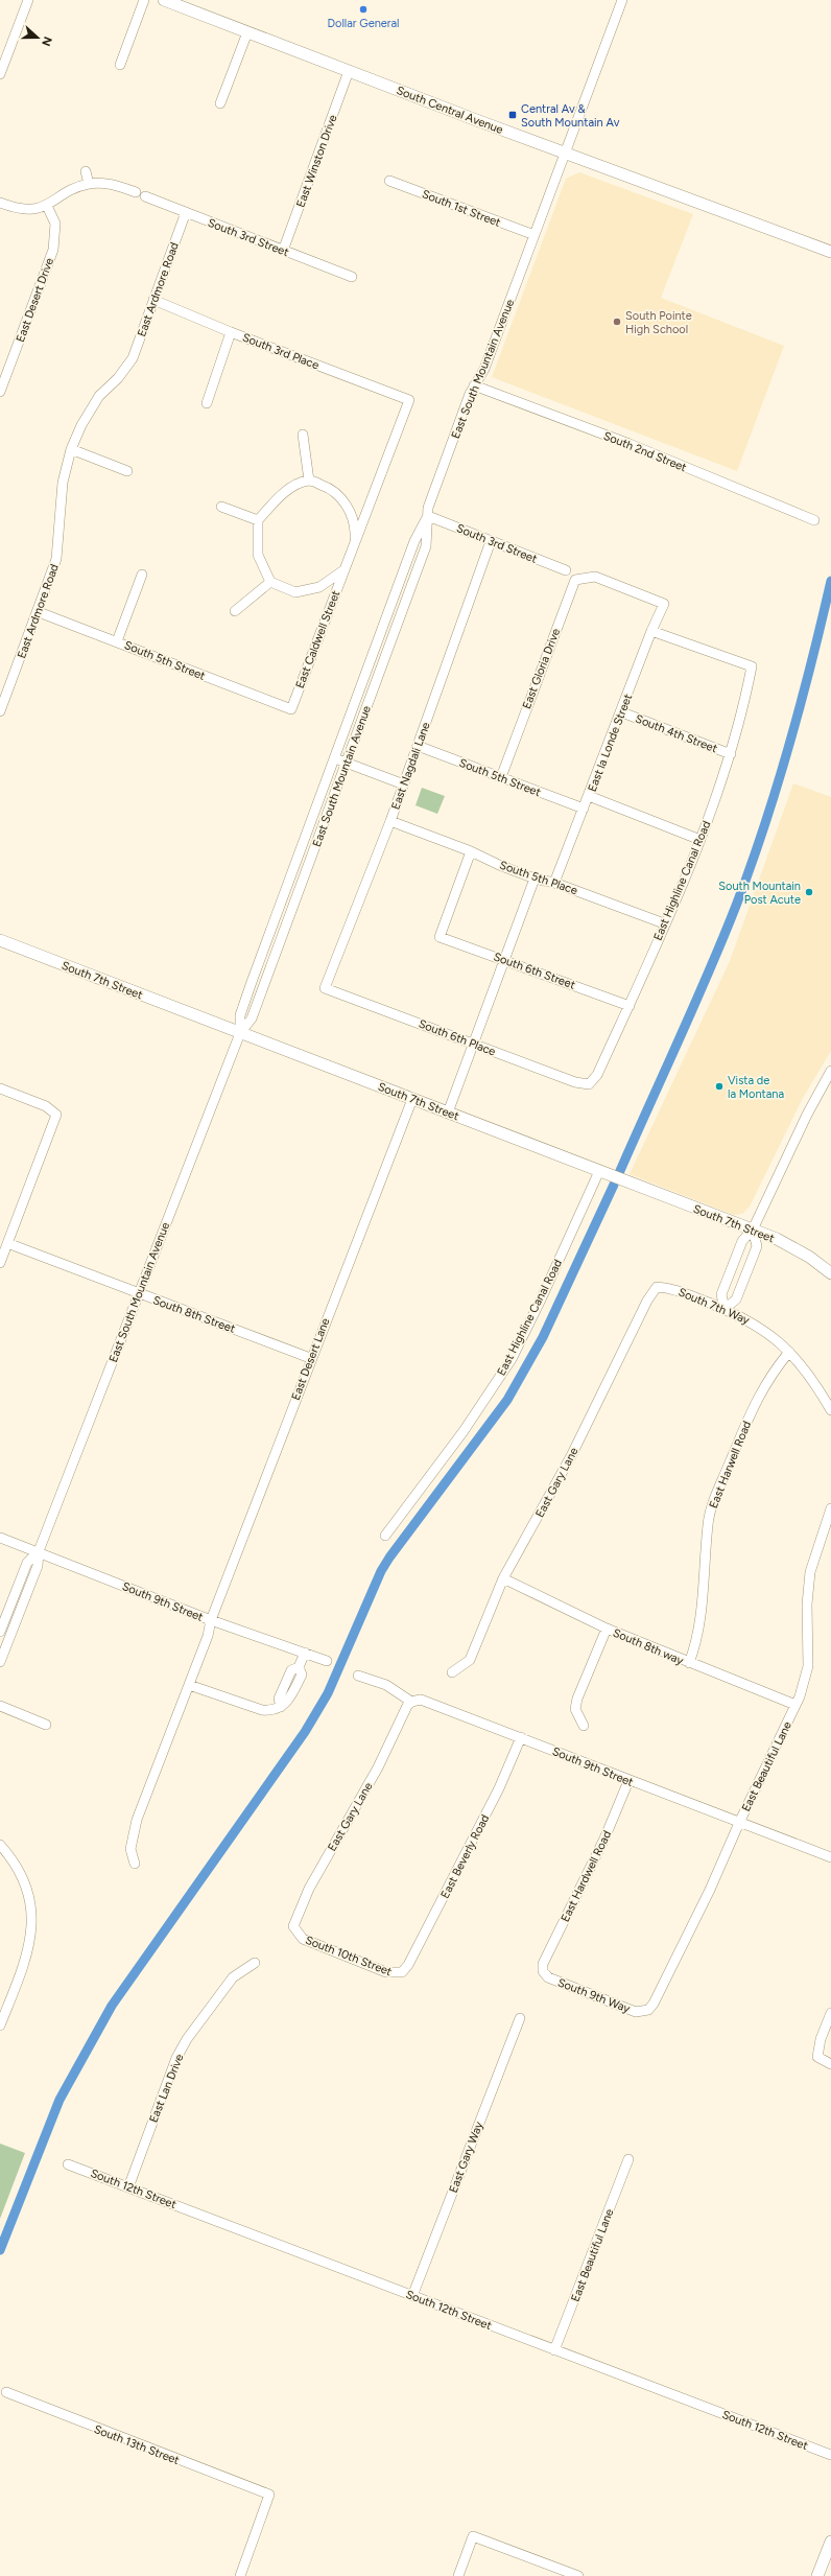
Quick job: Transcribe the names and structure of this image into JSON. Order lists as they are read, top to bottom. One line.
{"streets":{"main road":["South Central Avenue","South 7th Street"],"street":["East Winston Drive","South 1st Street","South 3rd Street","East Ardmore Road","East Desert Drive","South 3rd Place","East South Mountain Avenue","South 2nd Street","East Caldwell Street","South 5th Street","East Gloria Drive","South 4th Street","East la Londe Street","East Nagdali Lane","South 5th Place","East Highline Canal Road","South 6th Street","South 6th Place","South 7th Way","South 8th Street","East Desert Lane","East Harwell Road","East Gary Lane","South 9th Street","South 8th way","East Beautiful Lane","East Beverly Road","East Hardwell Road","South 10th Street","South 9th Way","East Lan Drive","East Gary Way","South 12th Street","South 13th Street"]},"crossings":[["South Central Avenue","East Winston Drive"],["South Central Avenue","East South Mountain Avenue"],["East Winston Drive","South 3rd Street"],["South 1st Street","East South Mountain Avenue"],["South 3rd Street","East Ardmore Road"],["South 3rd Street","East South Mountain Avenue"],["South 3rd Street","East Nagdali Lane"],["East Ardmore Road","South 3rd Place"],["East Ardmore Road","South 5th Street"],["South 3rd Place","East Caldwell Street"],["East South Mountain Avenue","South 2nd Street"],["East South Mountain Avenue","South 7th Street"],["East South Mountain Avenue","South 8th Street"],["East South Mountain Avenue","South 9th Street"],["East Caldwell Street","South 5th Street"],["South 5th Street","East Gloria Drive"],["South 5th Street","East la Londe Street"],["South 5th Street","East Nagdali Lane"],["East Gloria Drive","East la Londe Street"],["South 4th Street","East la Londe Street"],["South 4th Street","East Highline Canal Road"],["East la Londe Street","South 5th Place"],["East la Londe Street","East Highline Canal Road"],["East Nagdali Lane","South 5th Place"],["East Nagdali Lane","South 6th Place"],["South 5th Place","East Highline Canal Road"],["South 5th Place","South 6th Street"],["East Highline Canal Road","South 6th Street"],["East Highline Canal Road","South 7th Street"],["East Highline Canal Road","South 6th Place"],["South 7th Street","East Desert Lane"],["South 7th Way","East Harwell Road"],["South 7th Way","East Gary Lane"],["South 8th Street","East Desert Lane"],["East Desert Lane","South 9th Street"],["East Harwell Road","South 8th way"],["East Gary Lane","South 9th Street"],["East Gary Lane","South 8th way"],["East Gary Lane","South 10th Street"],["South 9th Street","East Beautiful Lane"],["South 9th Street","East Beverly Road"],["South 9th Street","East Hardwell Road"],["South 8th way","East Beautiful Lane"],["East Beautiful Lane","South 9th Way"],["East Beautiful Lane","South 12th Street"],["East Beverly Road","South 10th Street"],["East Hardwell Road","South 9th Way"],["East Lan Drive","South 12th Street"],["East Gary Way","South 12th Street"]],"places":{"other":["Dollar General","South Pointe High School","South Mountain Post Acute","Vista de la Montana"],"transit":["Central Av & South Mountain Av"]},"north":"right"}
